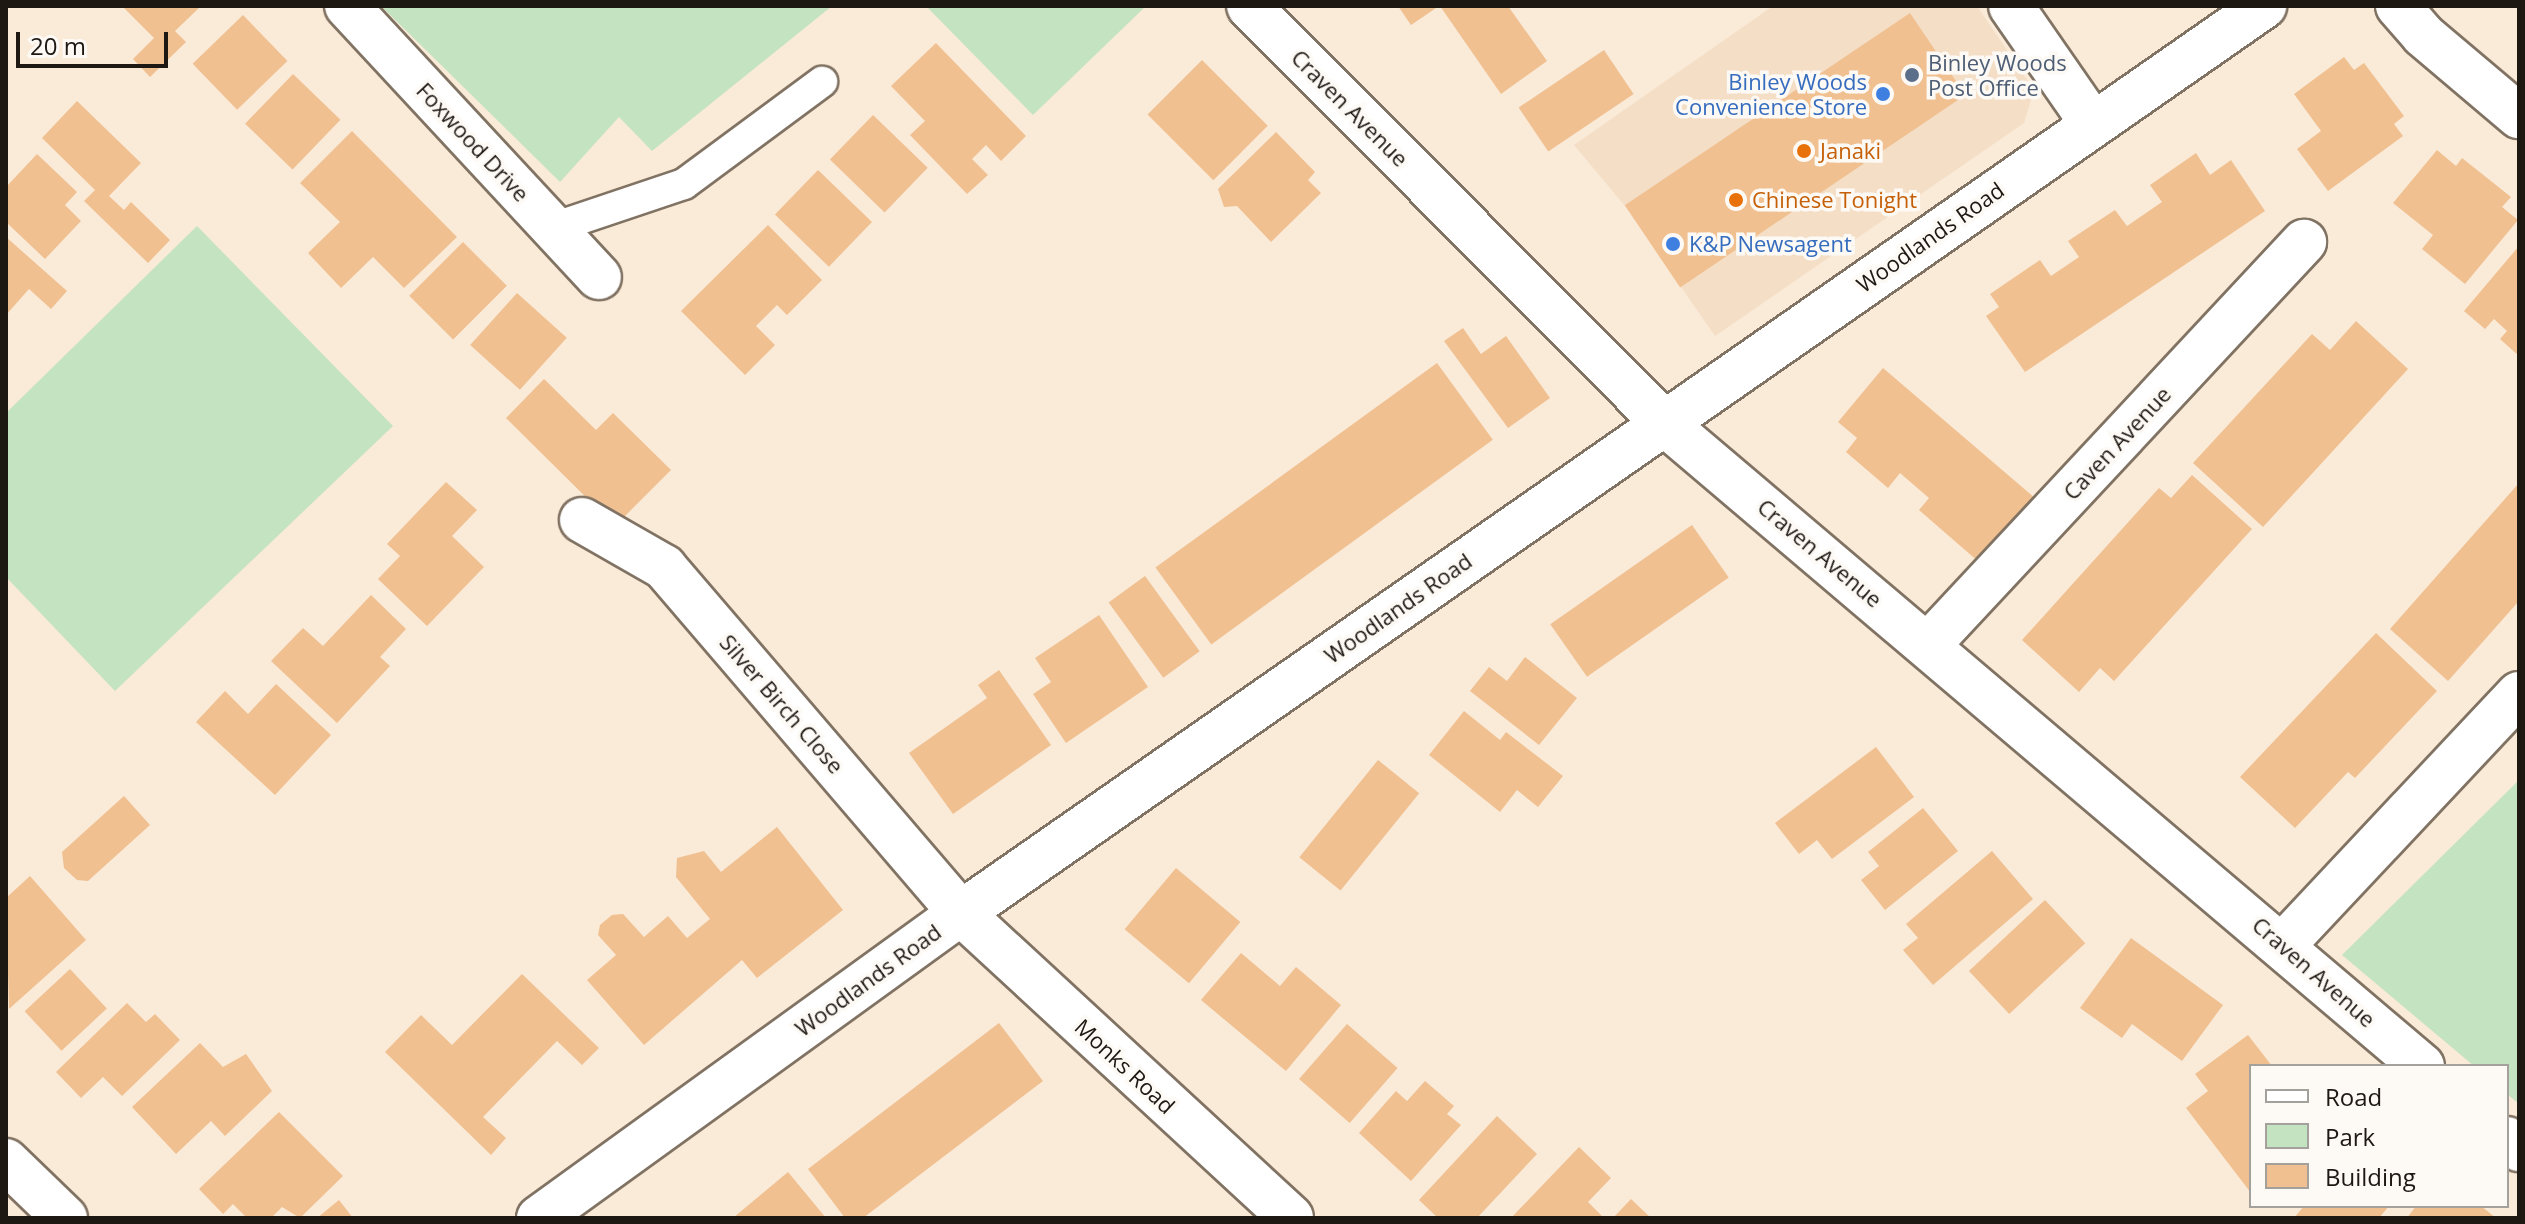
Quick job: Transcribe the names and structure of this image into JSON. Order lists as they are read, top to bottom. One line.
{"streets":{"street":["Craven Avenue","Foxwood Drive","Woodlands Road","Caven Avenue","Silver Birch Close","Monks Road"]},"crossings":[["Craven Avenue","Woodlands Road"],["Craven Avenue","Caven Avenue"],["Woodlands Road","Silver Birch Close"],["Woodlands Road","Monks Road"],["Silver Birch Close","Monks Road"]],"places":["Binley Woods Post Office","Binley Woods Convenience Store","Janaki","Chinese Tonight","K&P Newsagent"],"legend":["Road","Park","Building"],"scale_bar":"20 m"}
